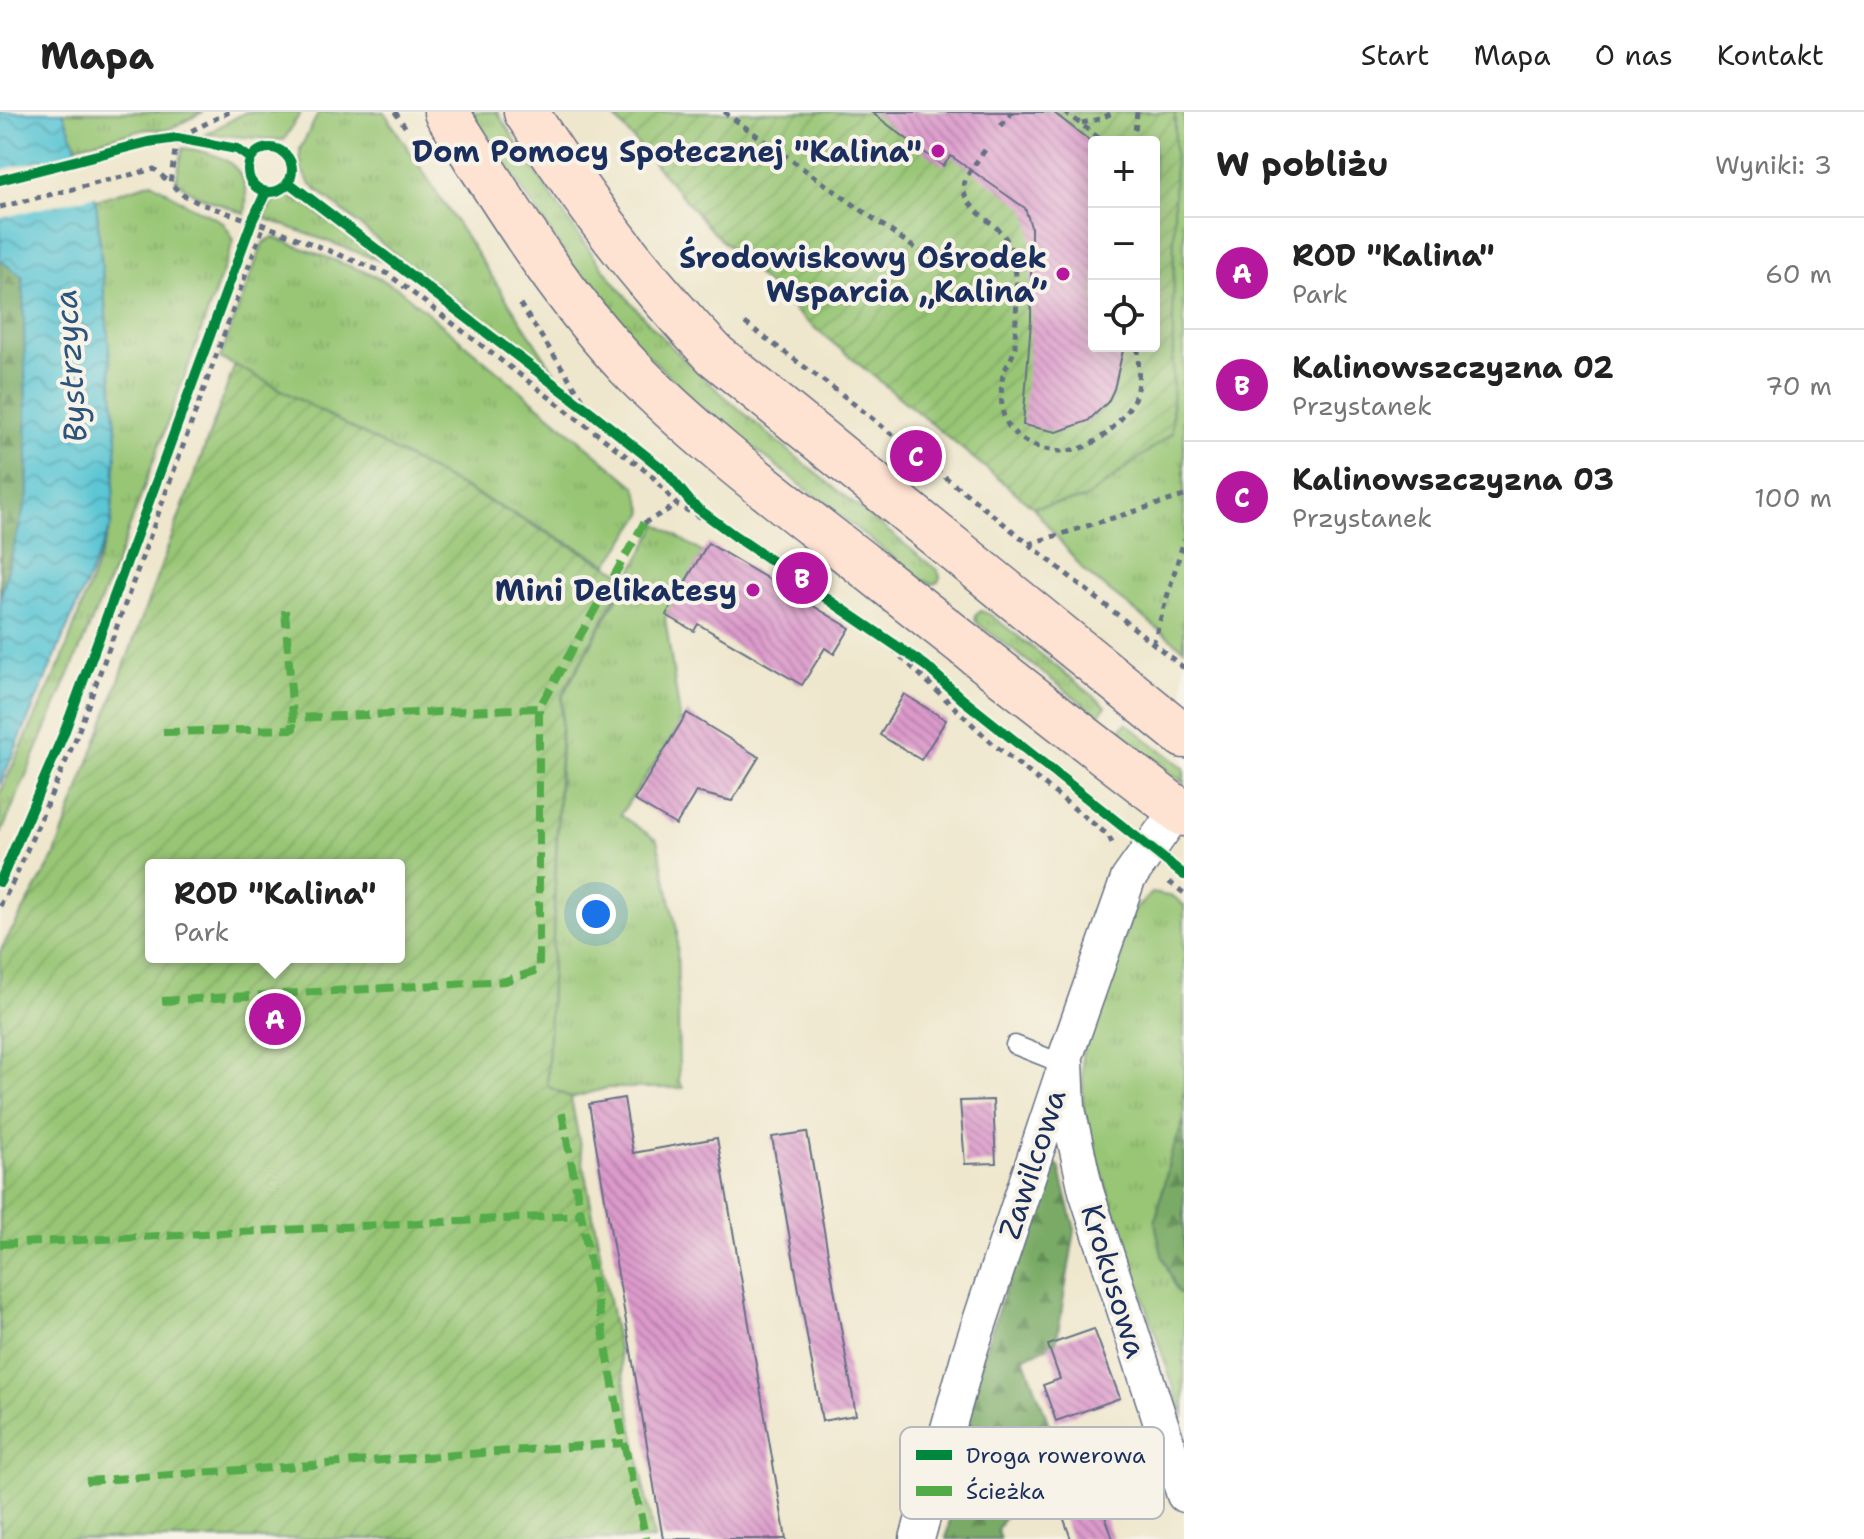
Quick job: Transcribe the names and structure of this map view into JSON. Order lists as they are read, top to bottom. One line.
{"streets":{"street":["Zawilcowa","Krokusowa"]},"crossings":[["Zawilcowa","Krokusowa"]],"water":["Bystrzyca"],"places":["Dom Pomocy Społecznej \"Kalina\"","Środowiskowy Ośrodek Wsparcia „Kalina”","Mini Delikatesy"],"legend":["Droga rowerowa","Ścieżka"],"page":{"header":"Mapa","nav":["Start","Mapa","O nas","Kontakt"],"heading":["W pobliżu","Wyniki: 3"],"map_buttons":["+","−"],"list":[{"mark":"A","name":"ROD \"Kalina\"","note":"Park","value":"60 m"},{"mark":"B","name":"Kalinowszczyzna 02","note":"Przystanek","value":"70 m"},{"mark":"C","name":"Kalinowszczyzna 03","note":"Przystanek","value":"100 m"}],"pins":["C","B","A"],"popup":["ROD \"Kalina\"","Park"]}}
